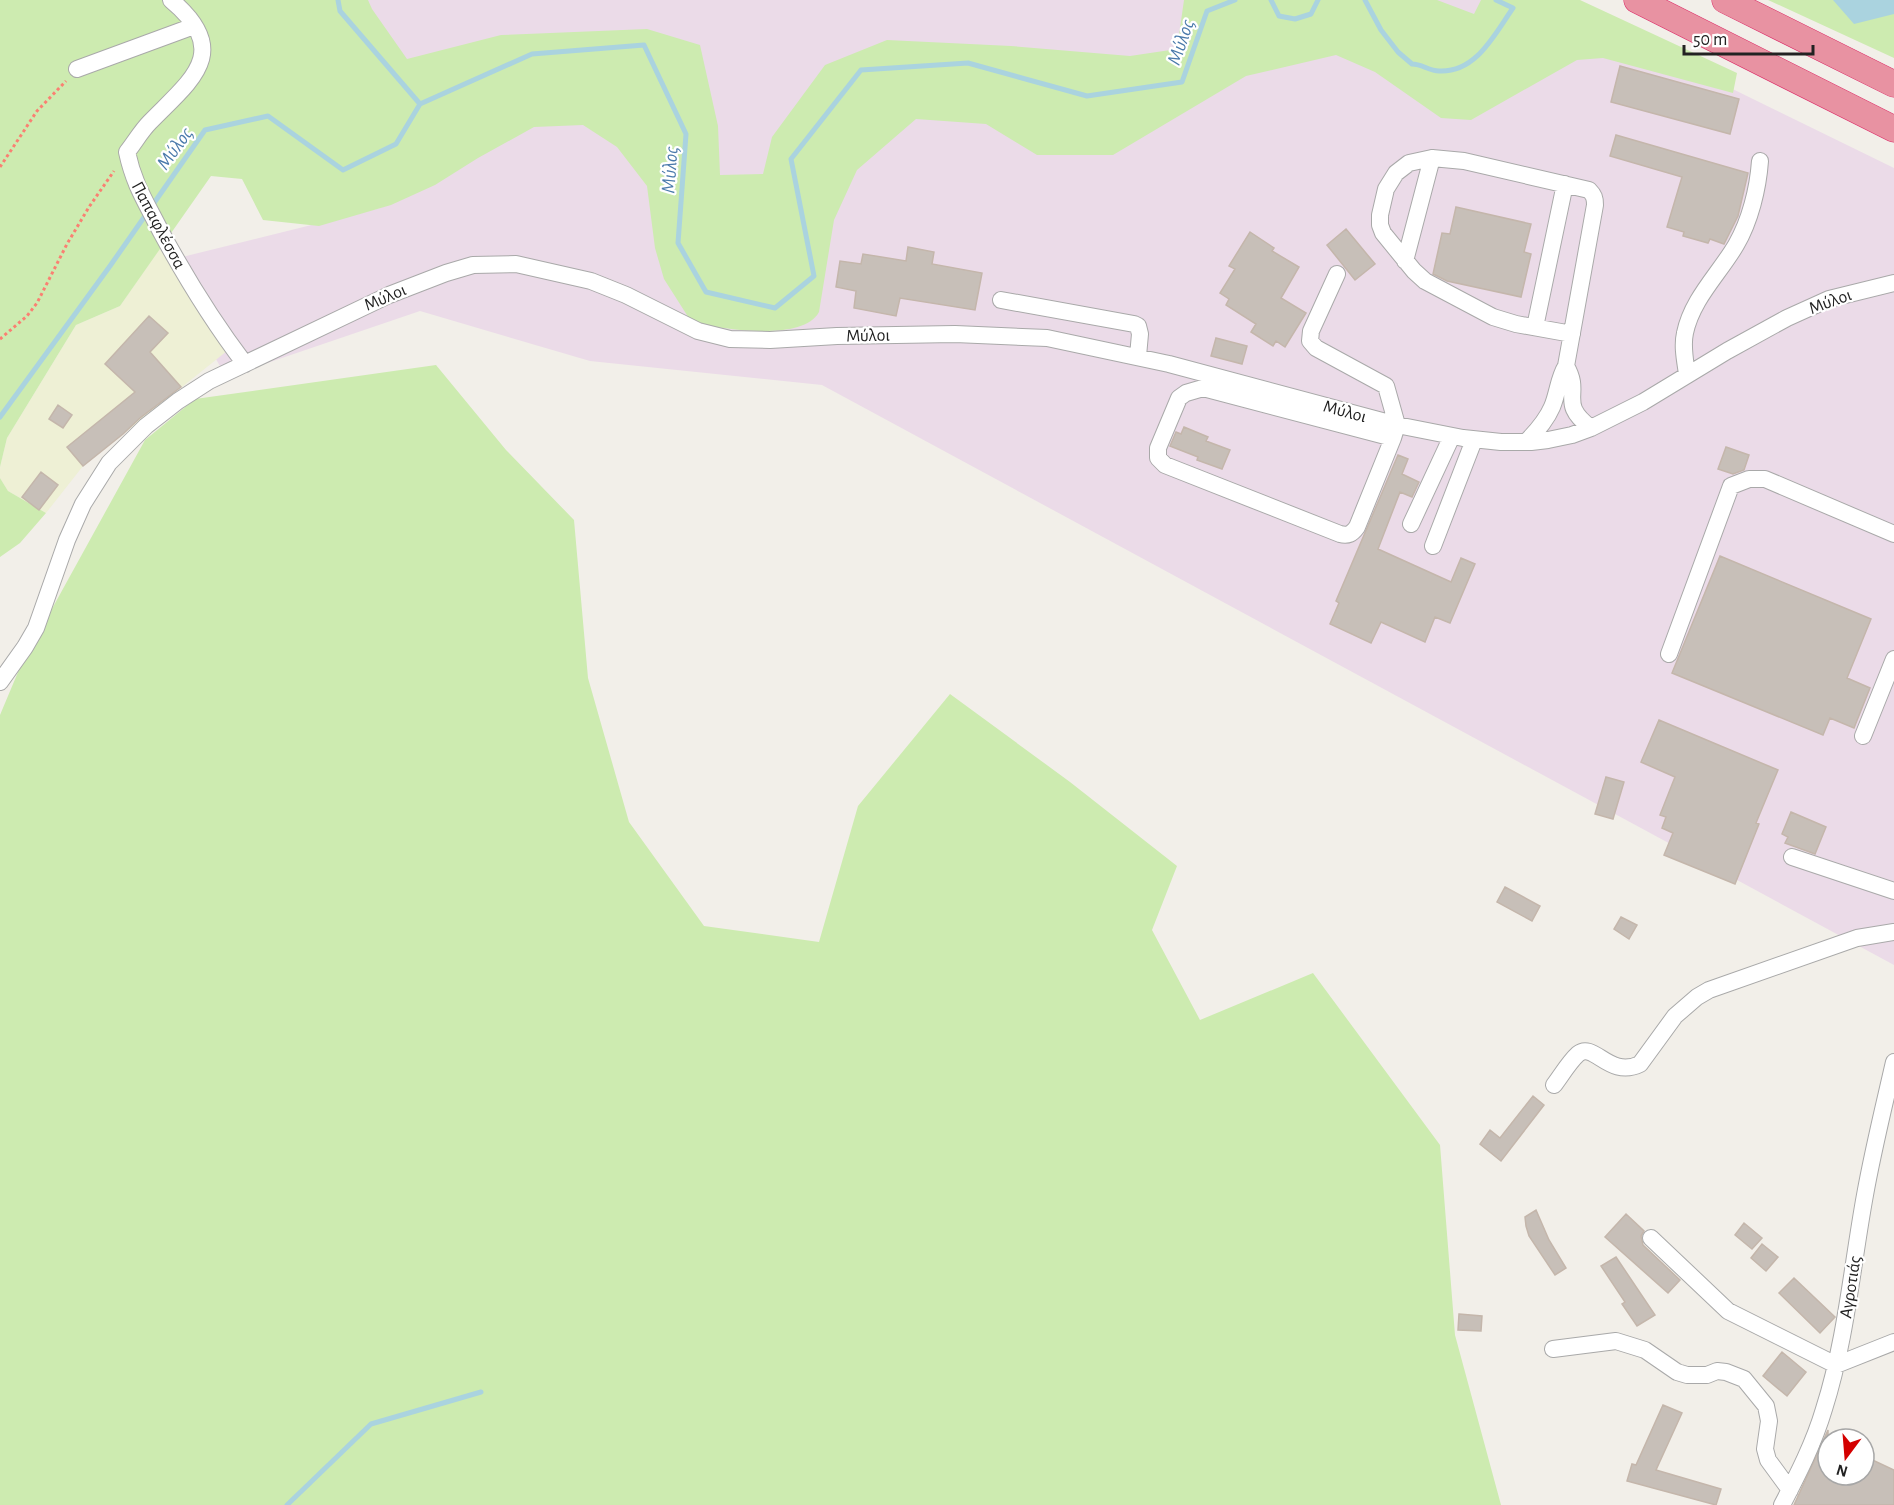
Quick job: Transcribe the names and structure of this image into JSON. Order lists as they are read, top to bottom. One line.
{"streets":{"street":["Παπαφλέσσα","Μύλοι","Αγροτιάς"]},"crossings":[["Παπαφλέσσα","Μύλοι"]],"water":["Μύλος"],"scale_bar":"50 m","north":"bottom"}
